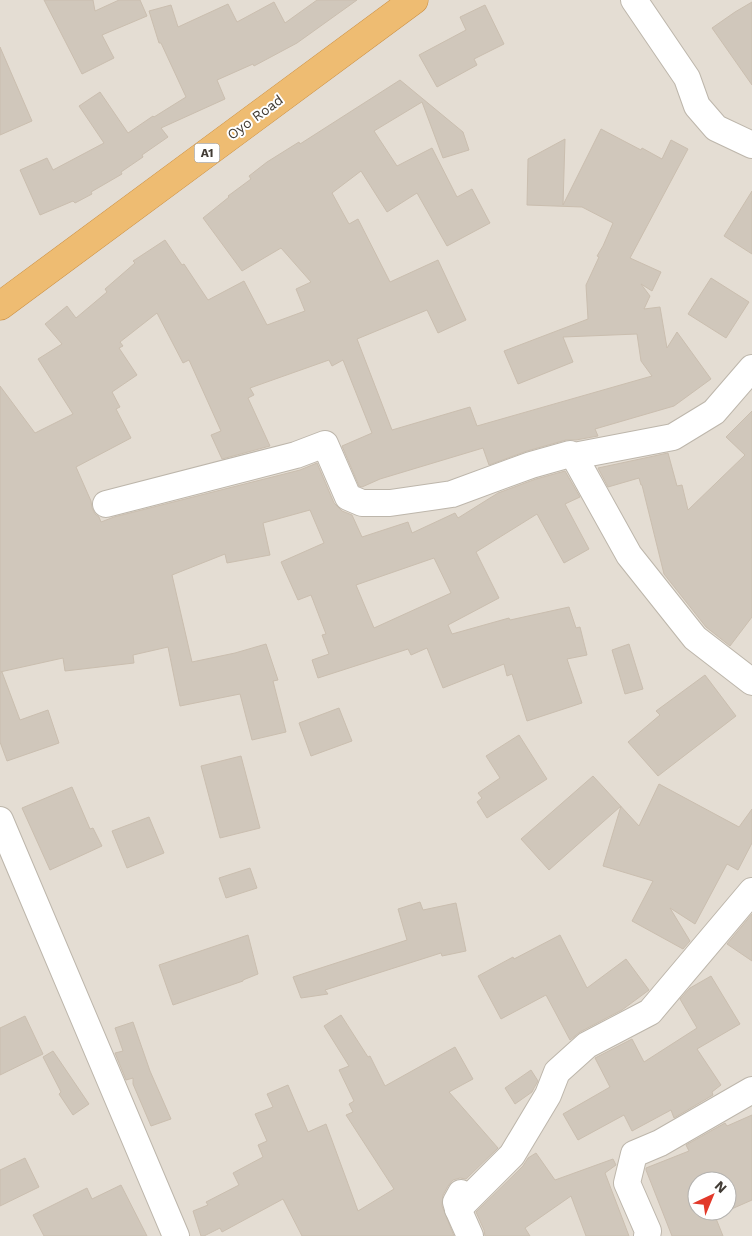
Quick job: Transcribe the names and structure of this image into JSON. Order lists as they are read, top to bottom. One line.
{"streets":{"highway":["Oyo Road","A1"]},"north":"top right"}
